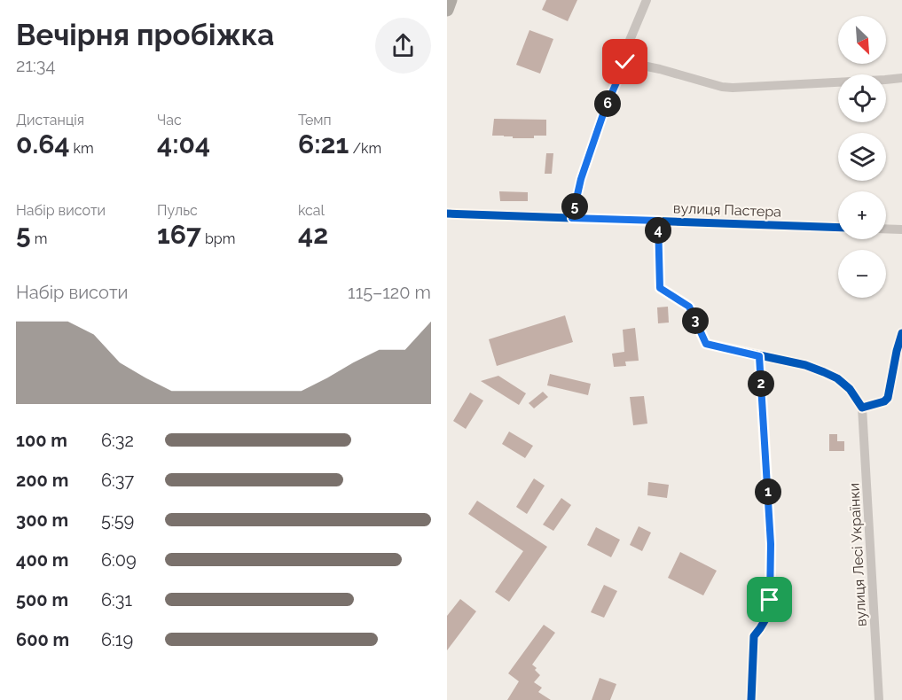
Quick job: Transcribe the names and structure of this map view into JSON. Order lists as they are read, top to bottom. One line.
{"streets":{"street":["вулиця Пастера","вулиця Лесі Українки"]},"north":"bottom right","page":{"heading":["Вечірня пробіжка","21:34"],"map_buttons":["+","−"],"stats":[["Дистанція","0.64 km"],["Час","4:04"],["Темп","6:21 /km"],["Набір висоти","5 m"],["Пульс","167 bpm"],["kcal","42"]],"pins":["6","5","4","3","2","1"],"chart":["Набір висоти","115–120 m"],"list":[{"name":"100 m","note":"6:32"},{"name":"200 m","note":"6:37"},{"name":"300 m","note":"5:59"},{"name":"400 m","note":"6:09"},{"name":"500 m","note":"6:31"},{"name":"600 m","note":"6:19"}]}}
